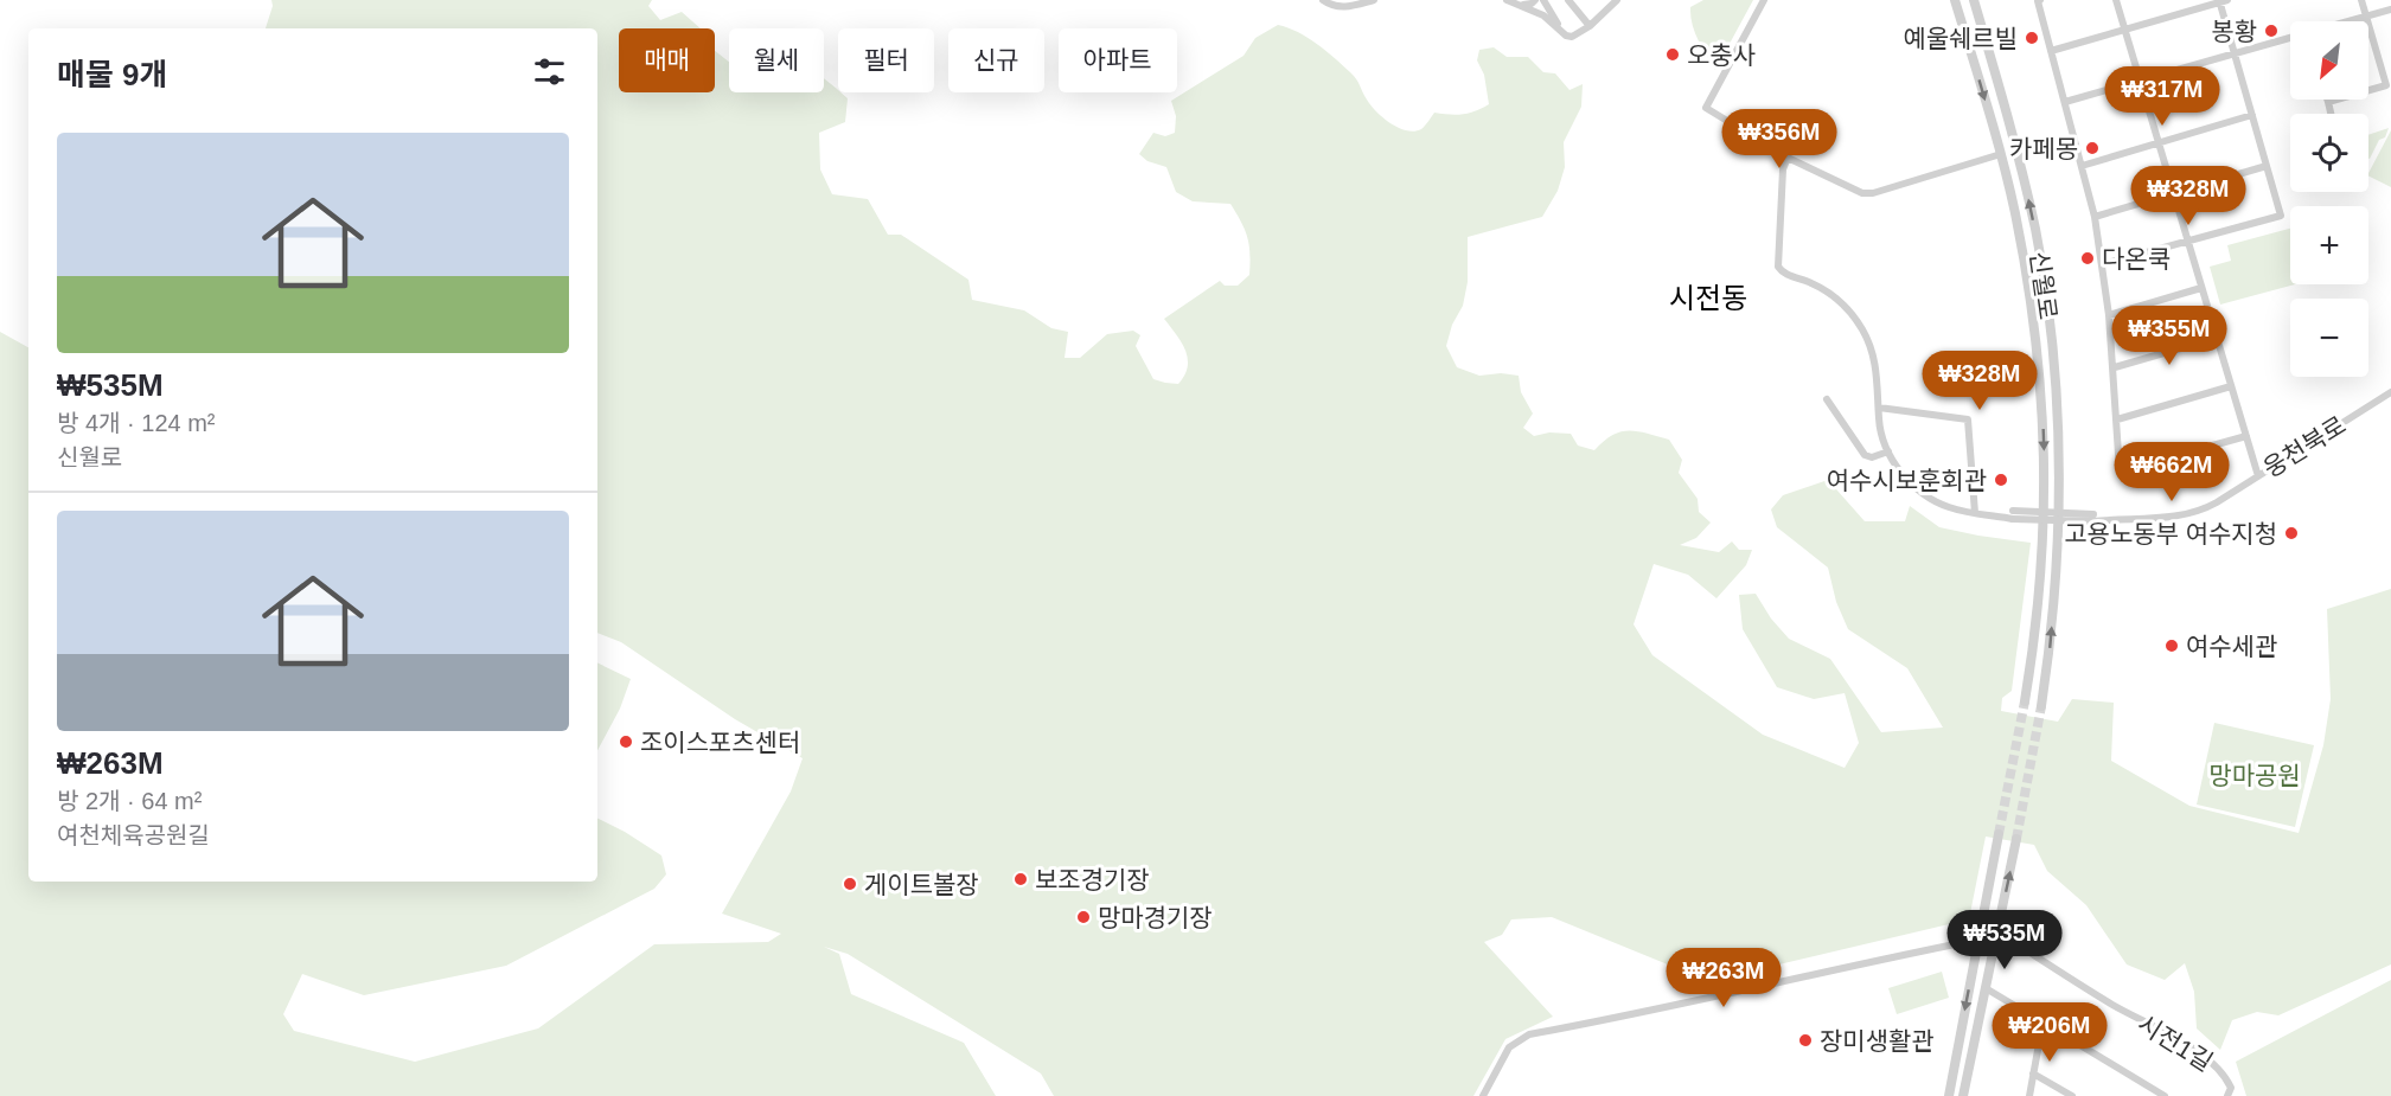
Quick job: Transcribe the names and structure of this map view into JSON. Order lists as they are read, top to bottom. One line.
{"streets":{"street":["신월로","웅천북로","시전1길"]},"districts":["시전동"],"parks":["망마공원"],"places":["봉황","예울쉐르빌","오충사","카페몽","다온쿡","여수시보훈회관","고용노동부 여수지청","여수세관","조이스포츠센터","보조경기장","게이트볼장","망마경기장","장미생활관"],"north":"bottom left","page":{"map_buttons":["+","−"],"chip":["매매","월세","필터","신규","아파트"],"heading":"매물 9개","price":["₩317M","₩356M","₩328M","₩355M","₩328M","₩662M","₩535M","₩263M","₩206M"],"list":[{"name":"₩535M","note":"방 4개 · 124 m² · 신월로"},{"name":"₩263M","note":"방 2개 · 64 m² · 여천체육공원길"}]}}
